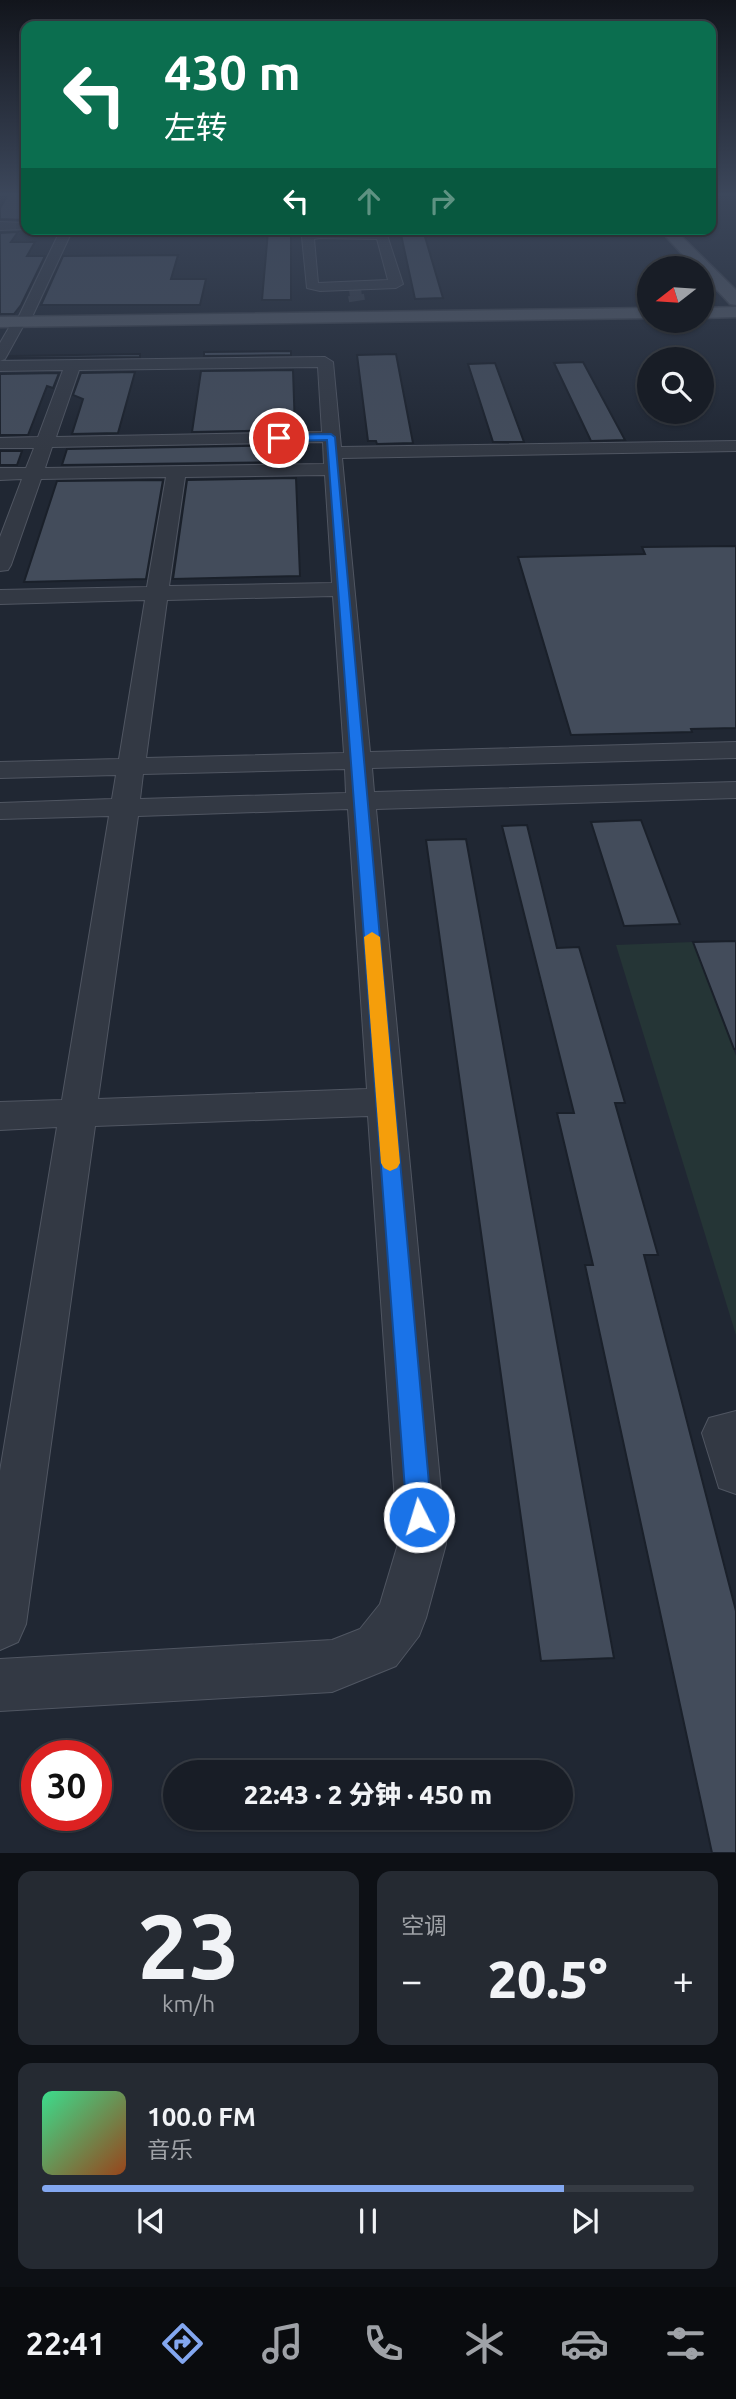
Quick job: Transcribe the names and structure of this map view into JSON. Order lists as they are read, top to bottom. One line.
{"north":"left","page":{"turn":["430 m","左转"],"limit":"30","trip":"22:43 · 2 分钟 · 450 m","tile":[["23","km/h"],"空调"],"heat":["−","20.5°","+"],"song":["100.0 FM","音乐"],"tabs":"22:41"}}
